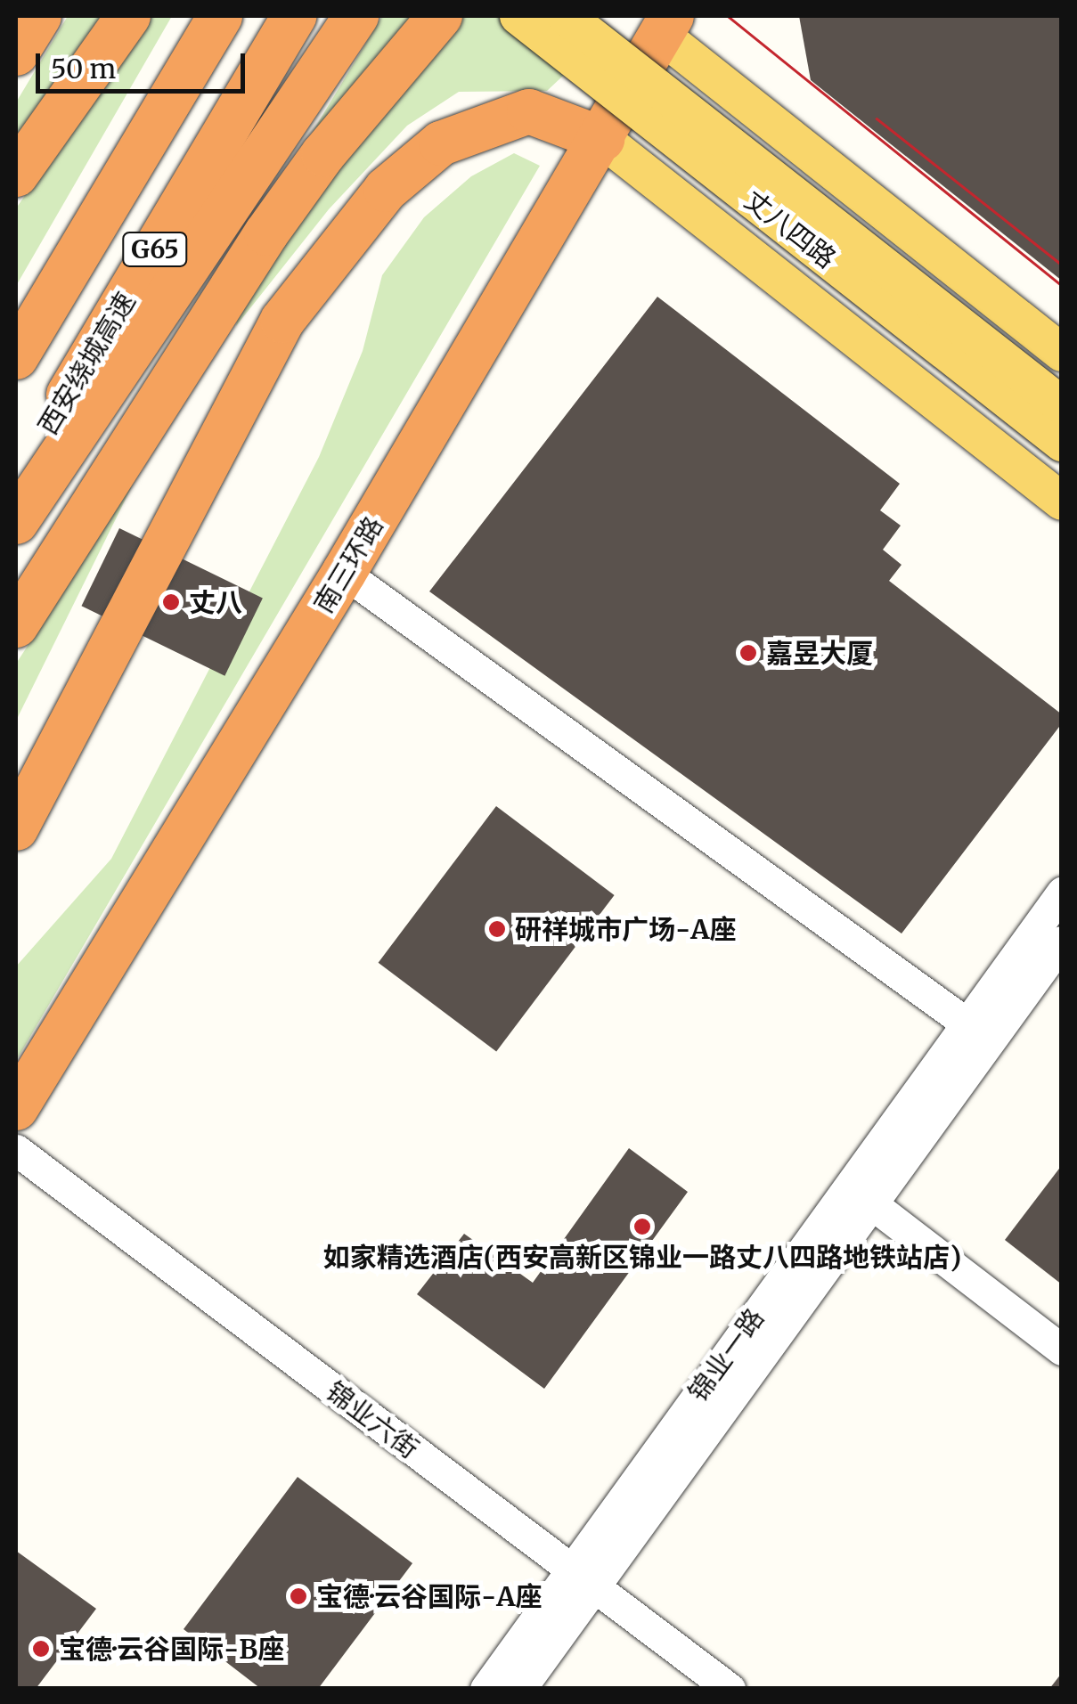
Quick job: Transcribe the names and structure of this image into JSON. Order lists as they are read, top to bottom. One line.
{"streets":{"highway":["G65","西安绕城高速","南三环路"],"main road":["丈八四路"],"street":["锦业一路","锦业六街"]},"crossings":[["锦业一路","锦业六街"]],"places":["丈八","嘉昱大厦","研祥城市广场-A座","如家精选酒店(西安高新区锦业一路丈八四路地铁站店)","宝德·云谷国际-A座","宝德·云谷国际-B座"],"scale_bar":"50 m"}
